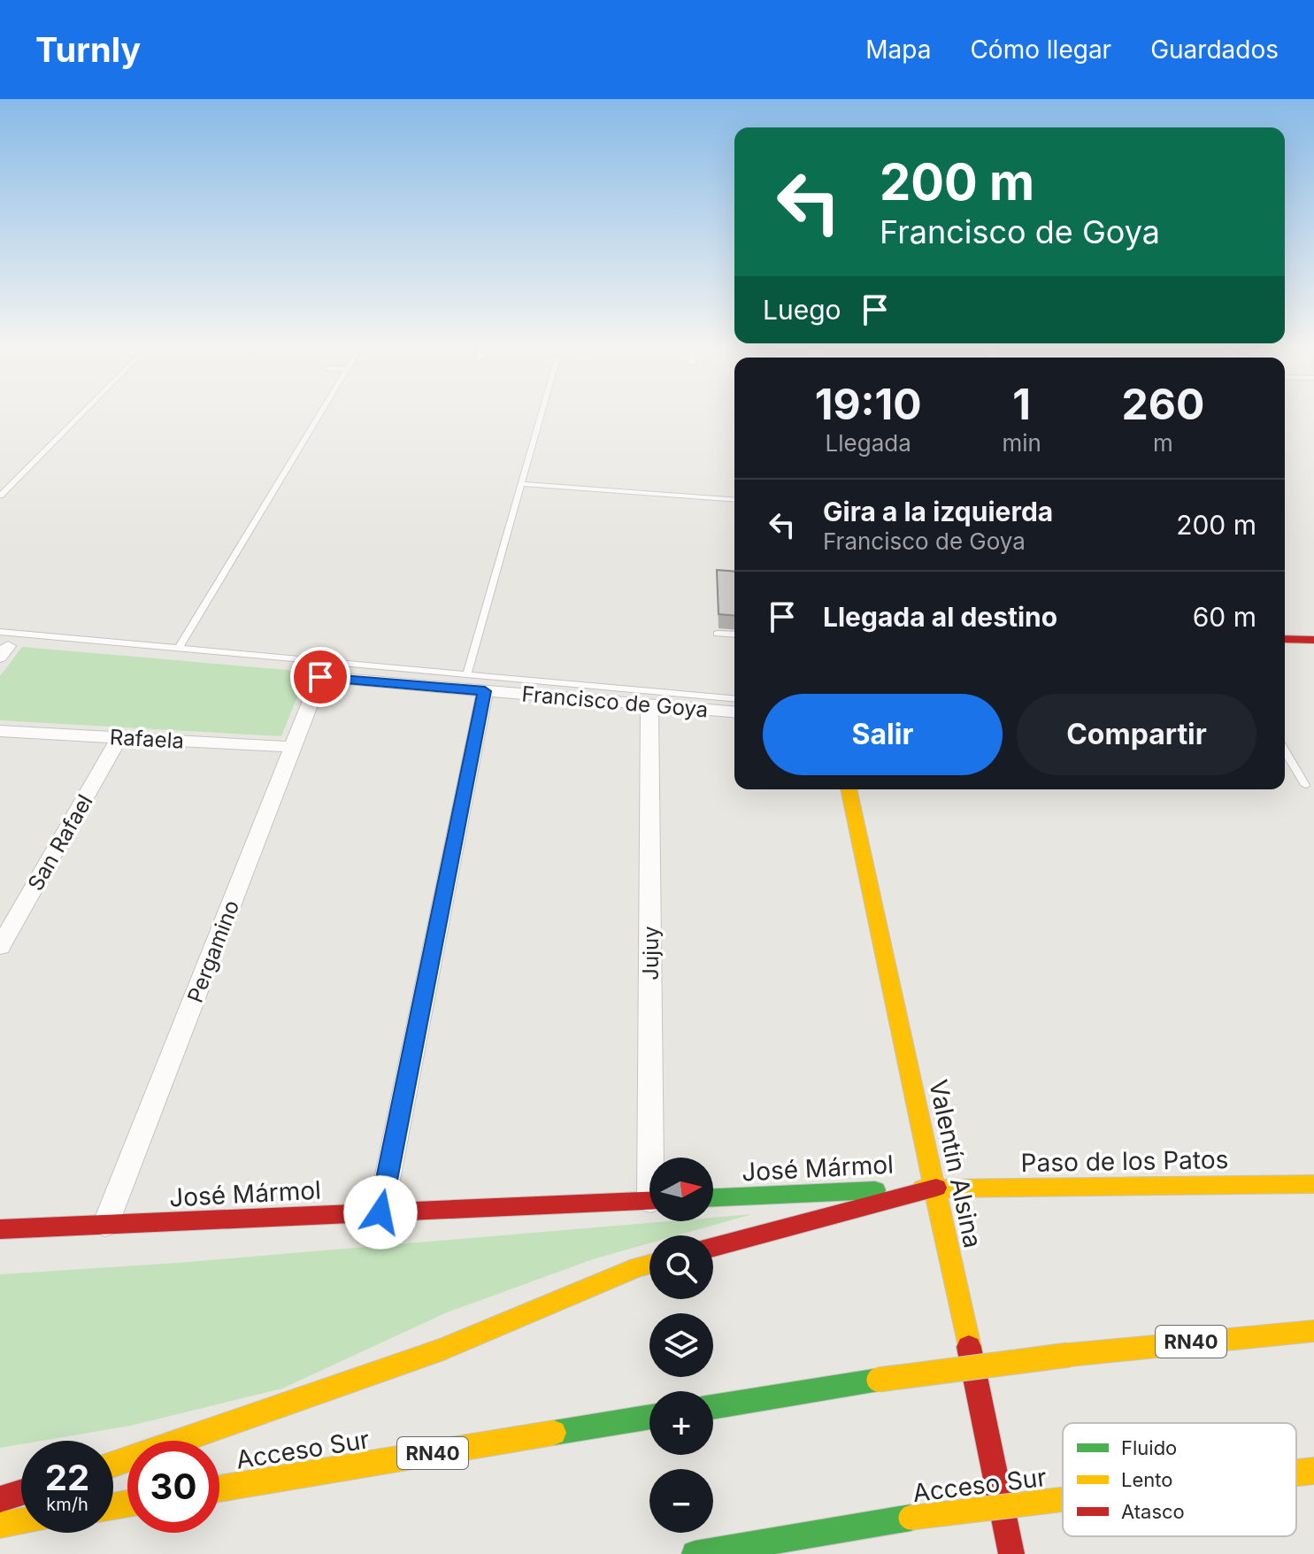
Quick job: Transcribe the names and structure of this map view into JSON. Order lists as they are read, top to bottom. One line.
{"streets":{"main road":["Paso de los Patos","Valentín Alsina","José Mármol","RN40","Acceso Sur"],"street":["Francisco de Goya","Rafaela","San Rafael","Pergamino","Jujuy"]},"crossings":[["Francisco de Goya","Pergamino"],["Francisco de Goya","Jujuy"],["Rafaela","San Rafael"],["Rafaela","Pergamino"],["Pergamino","José Mármol"],["Paso de los Patos","Valentín Alsina"],["Paso de los Patos","José Mármol"],["Valentín Alsina","José Mármol"]],"legend":["Fluido","Lento","Atasco"],"north":"right","page":{"header":"Turnly","nav":["Mapa","Cómo llegar","Guardados"],"turn":["200 m","Francisco de Goya"],"then":"Luego","eta":["19:10","Llegada","1","min","260","m"],"list":[{"name":"Gira a la izquierda","note":"Francisco de Goya","value":"200 m"},{"name":"Llegada al destino","value":"60 m"}],"buttons":["Salir","Compartir"],"map_buttons":["+","−"],"speed":"22 km/h","limit":"30"}}
